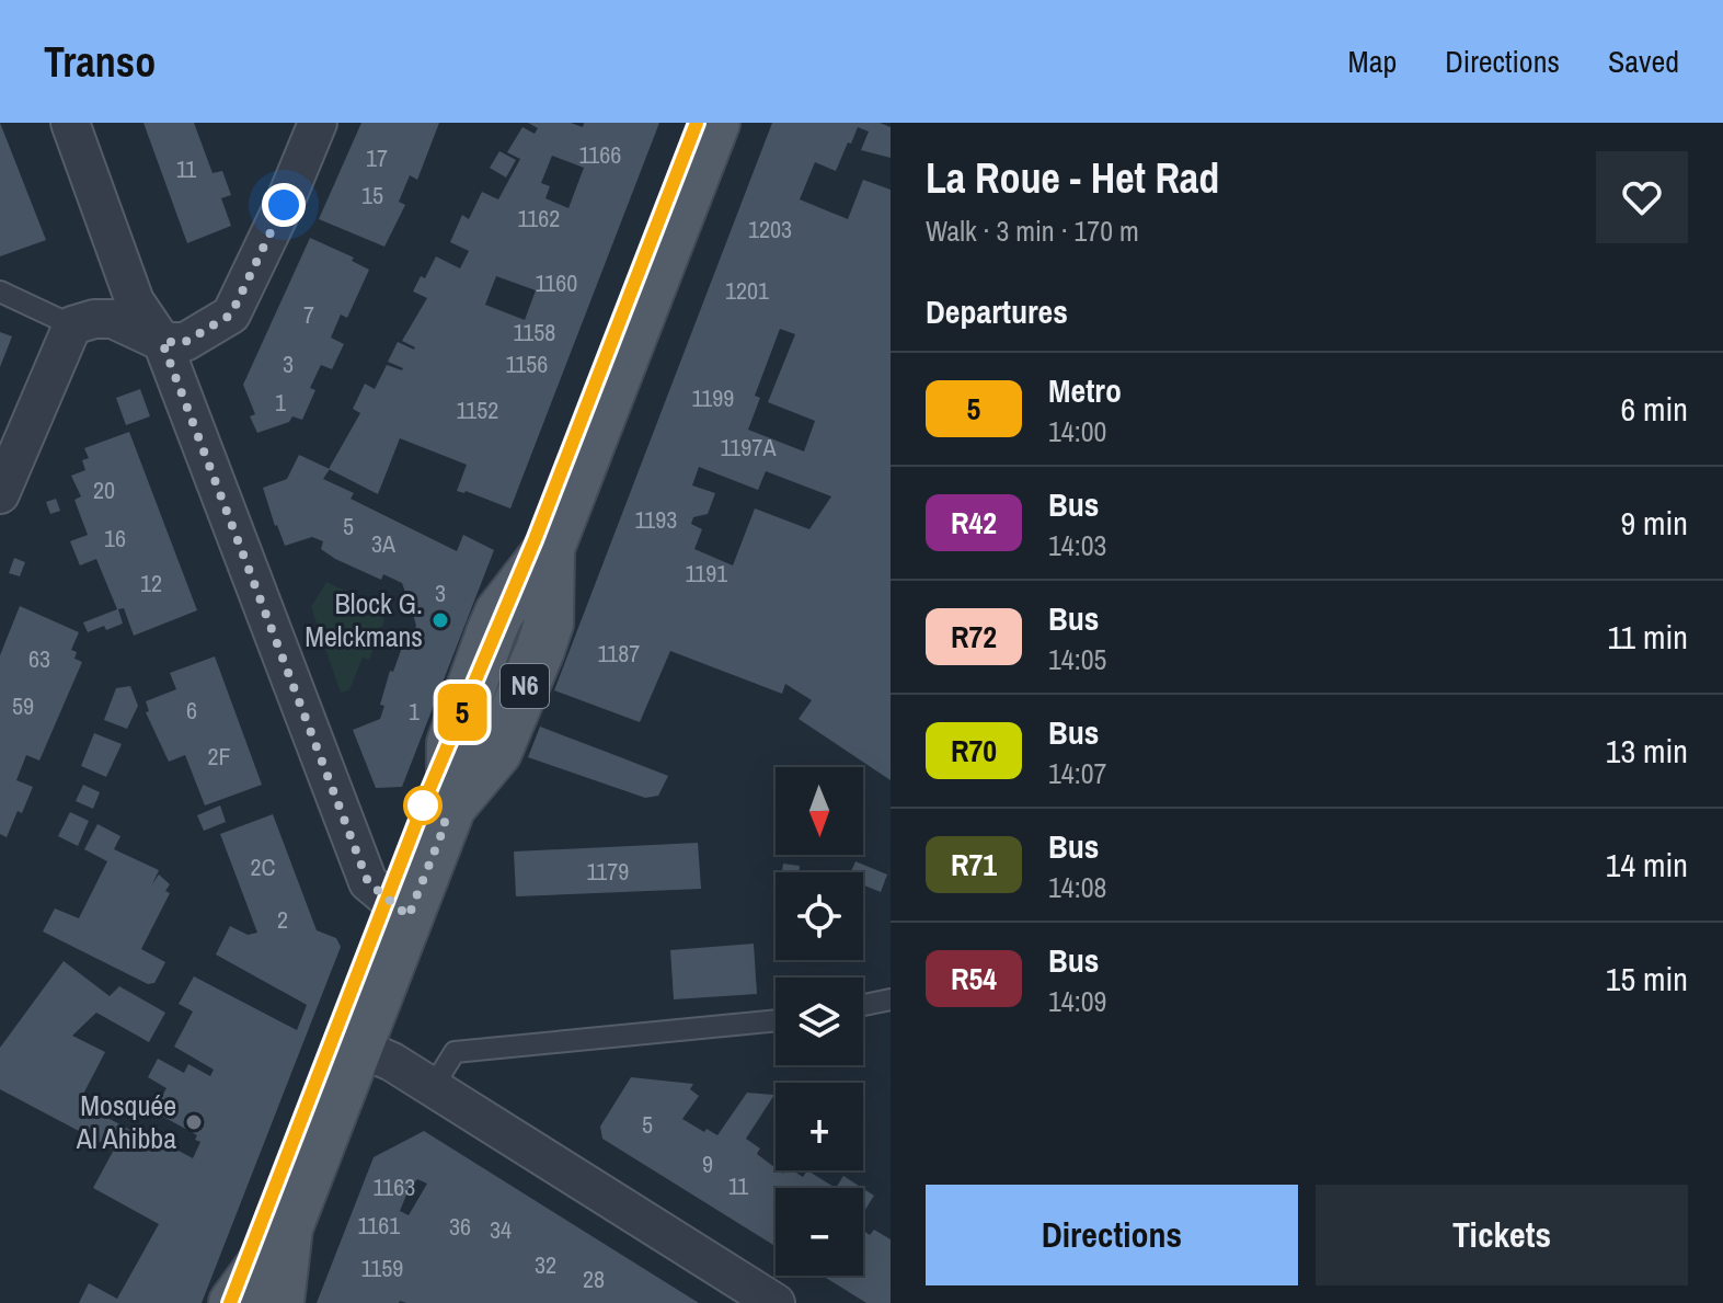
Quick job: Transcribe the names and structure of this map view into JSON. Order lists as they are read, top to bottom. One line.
{"streets":{"main road":["N6"]},"places":["Block G. Melckmans","Mosquée Al Ahibba"],"lines":["metro line 5"],"house_numbers":["1166","17","11","15","1162","1203","1160","1201","7","1158","3","1156","1199","1","1152","1197A","20","1193","5","16","3A","1191","12","3","1187","63","59","6","1","2F","2C","1179","2","5","9","11","1163","1161","36","34","32","1159","28"],"north":"bottom","page":{"header":"Transo","nav":["Map","Directions","Saved"],"on_map":"5","heading":[["La Roue - Het Rad","Walk · 3 min · 170 m"],"Departures"],"list":[{"mark":"5","name":"Metro","note":"14:00","value":"6 min"},{"mark":"R42","name":"Bus","note":"14:03","value":"9 min"},{"mark":"R72","name":"Bus","note":"14:05","value":"11 min"},{"mark":"R70","name":"Bus","note":"14:07","value":"13 min"},{"mark":"R71","name":"Bus","note":"14:08","value":"14 min"},{"mark":"R54","name":"Bus","note":"14:09","value":"15 min"}],"map_buttons":["+","−"],"buttons":["Directions","Tickets"]}}
